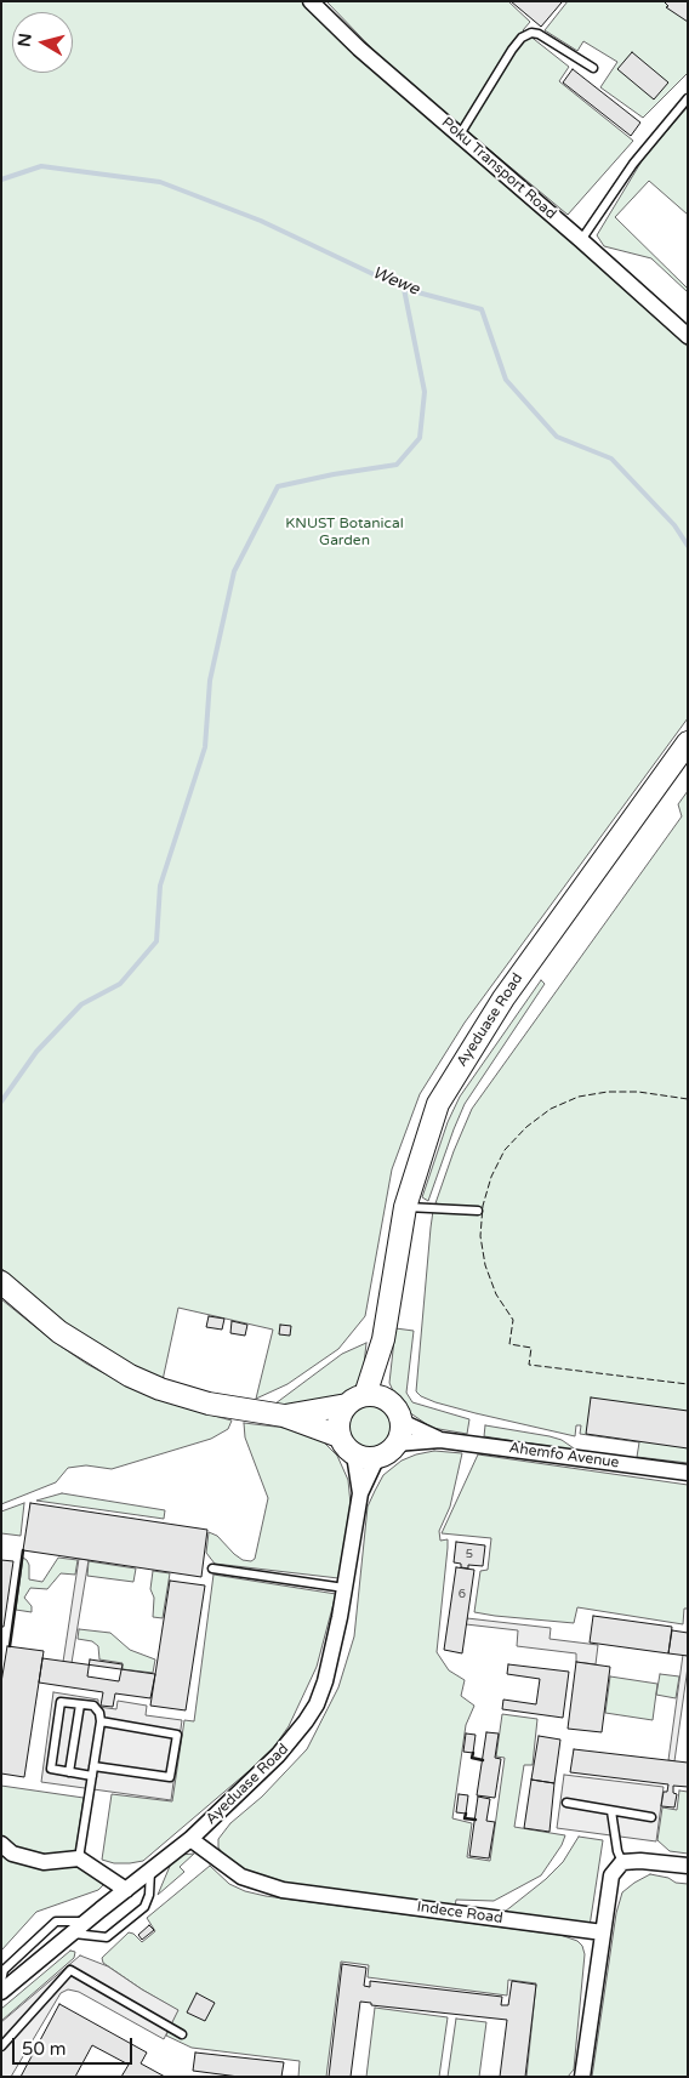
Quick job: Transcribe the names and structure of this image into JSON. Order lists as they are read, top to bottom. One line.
{"streets":{"street":["Poku Transport Road","Ayeduase Road","Ahemfo Avenue","Indece Road"]},"crossings":[["Ayeduase Road","Ahemfo Avenue"],["Ayeduase Road","Indece Road"]],"water":["Wewe"],"parks":["KNUST Botanical Garden"],"house_numbers":["5","6"],"scale_bar":"50 m","north":"left"}
